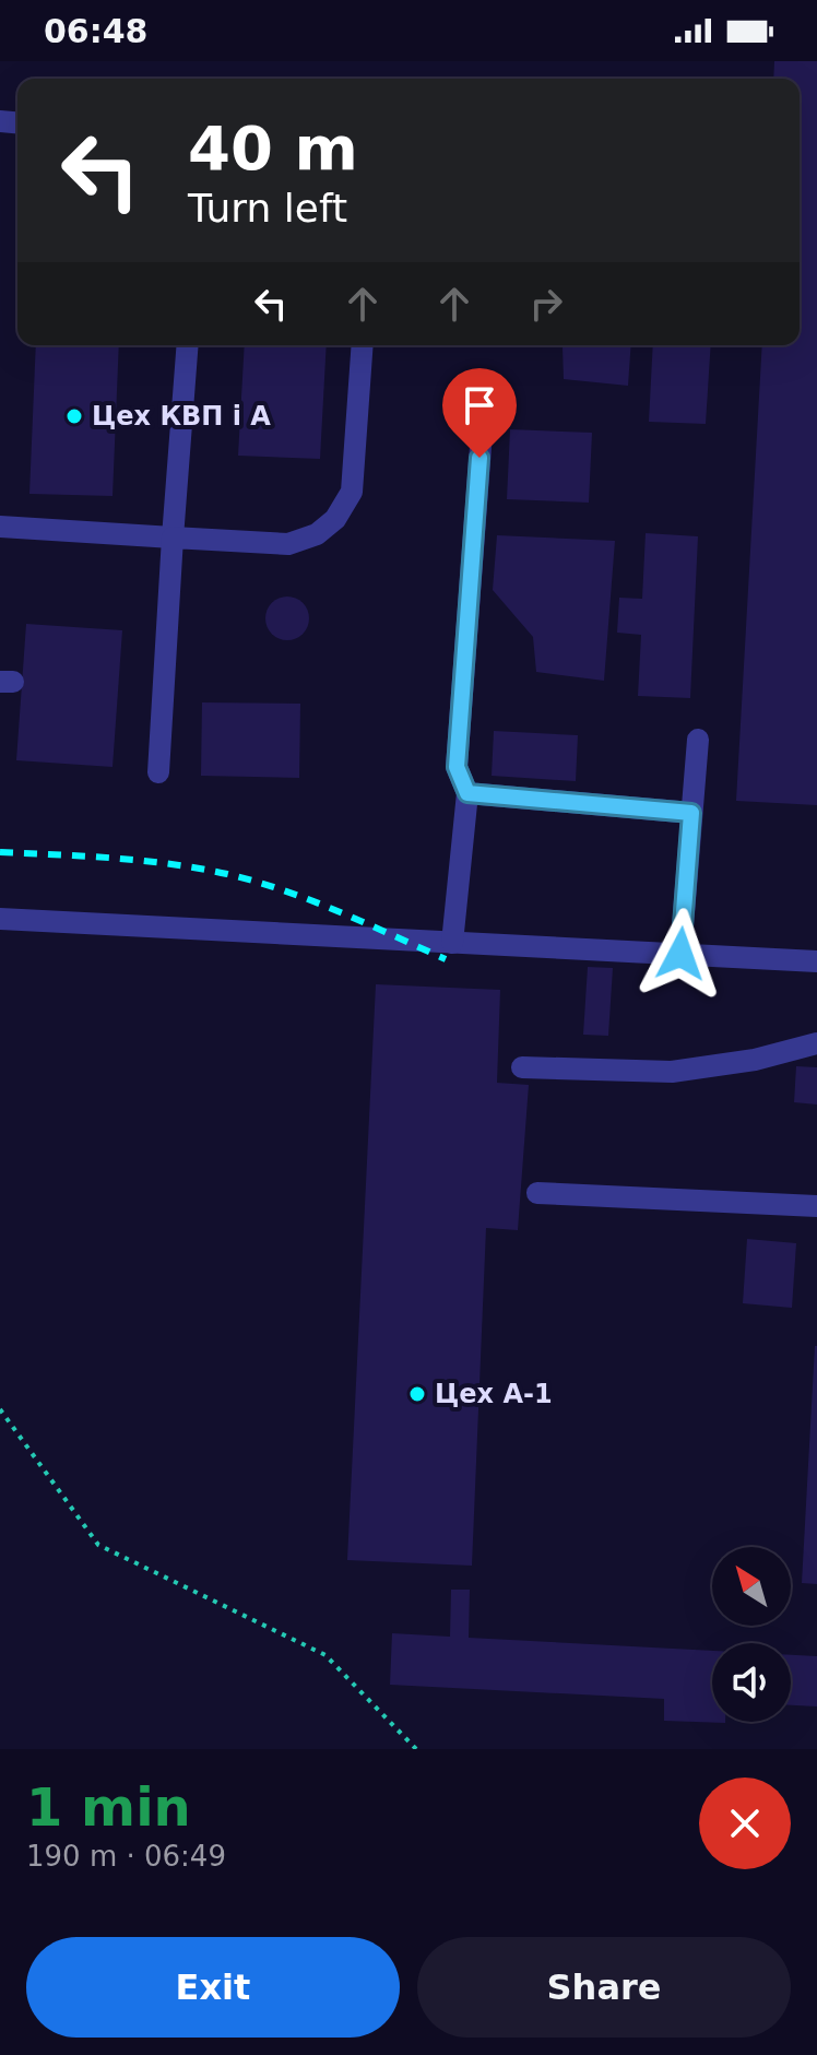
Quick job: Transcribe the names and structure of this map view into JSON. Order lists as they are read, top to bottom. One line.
{"places":["Цех КВП і А","Цех А-1"],"north":"top left","page":{"status":"06:48","turn":["40 m","Turn left"],"heading":["1 min","190 m · 06:49"],"buttons":["Exit","Share"]}}
